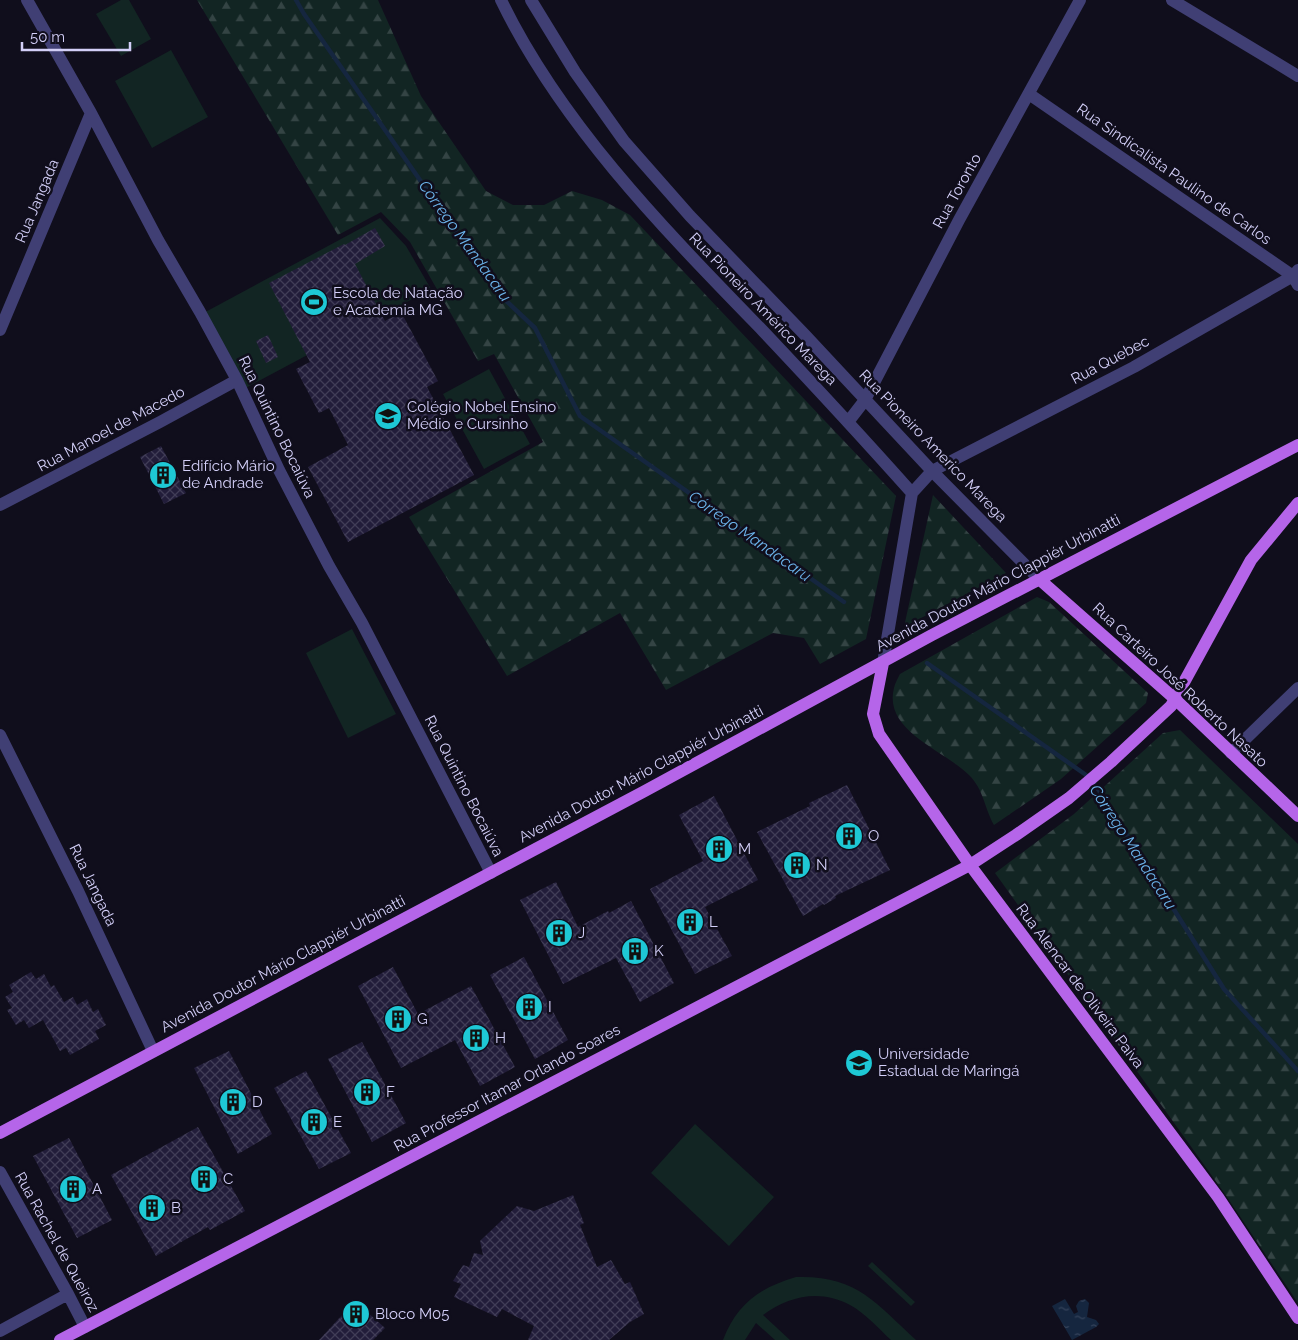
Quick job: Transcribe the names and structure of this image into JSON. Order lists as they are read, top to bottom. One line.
{"streets":{"main road":["Avenida Doutor Mário Clappiér Urbinatti","Rua Carteiro José Roberto Nasato","Rua Alencar de Oliveira Paiva","Rua Professor Itamar Orlando Soares"],"street":["Rua Sindicalista Paulino de Carlos","Rua Toronto","Rua Jangada","Rua Pioneiro Américo Marega","Rua Quebec","Rua Quintino Bocaiúva","Rua Manoel de Macedo","Rua Pioneiro Americo Marega","Rua Rachel de Queiroz"]},"crossings":[["Rua Sindicalista Paulino de Carlos","Rua Toronto"],["Rua Sindicalista Paulino de Carlos","Rua Quebec"],["Rua Toronto","Rua Pioneiro Américo Marega"],["Rua Toronto","Rua Pioneiro Americo Marega"],["Rua Jangada","Rua Quintino Bocaiúva"],["Rua Jangada","Avenida Doutor Mário Clappiér Urbinatti"],["Rua Pioneiro Américo Marega","Rua Quebec"],["Rua Pioneiro Américo Marega","Rua Pioneiro Americo Marega"],["Rua Quebec","Rua Pioneiro Americo Marega"],["Rua Quintino Bocaiúva","Rua Manoel de Macedo"],["Rua Quintino Bocaiúva","Avenida Doutor Mário Clappiér Urbinatti"],["Rua Pioneiro Americo Marega","Avenida Doutor Mário Clappiér Urbinatti"],["Rua Pioneiro Americo Marega","Rua Carteiro José Roberto Nasato"],["Avenida Doutor Mário Clappiér Urbinatti","Rua Carteiro José Roberto Nasato"],["Avenida Doutor Mário Clappiér Urbinatti","Rua Alencar de Oliveira Paiva"],["Rua Alencar de Oliveira Paiva","Rua Professor Itamar Orlando Soares"],["Rua Professor Itamar Orlando Soares","Rua Rachel de Queiroz"]],"water":["Córrego Mandacaru"],"places":{"sports":["Escola de Natação e Academia MG"],"school or university":["Colégio Nobel Ensino Médio e Cursinho","Universidade Estadual de Maringá"],"building":["Edifício Mário de Andrade","O","M","N","L","J","K","I","G","H","F","D","E","C","A","B","Bloco M05"]},"scale_bar":"50 m"}
